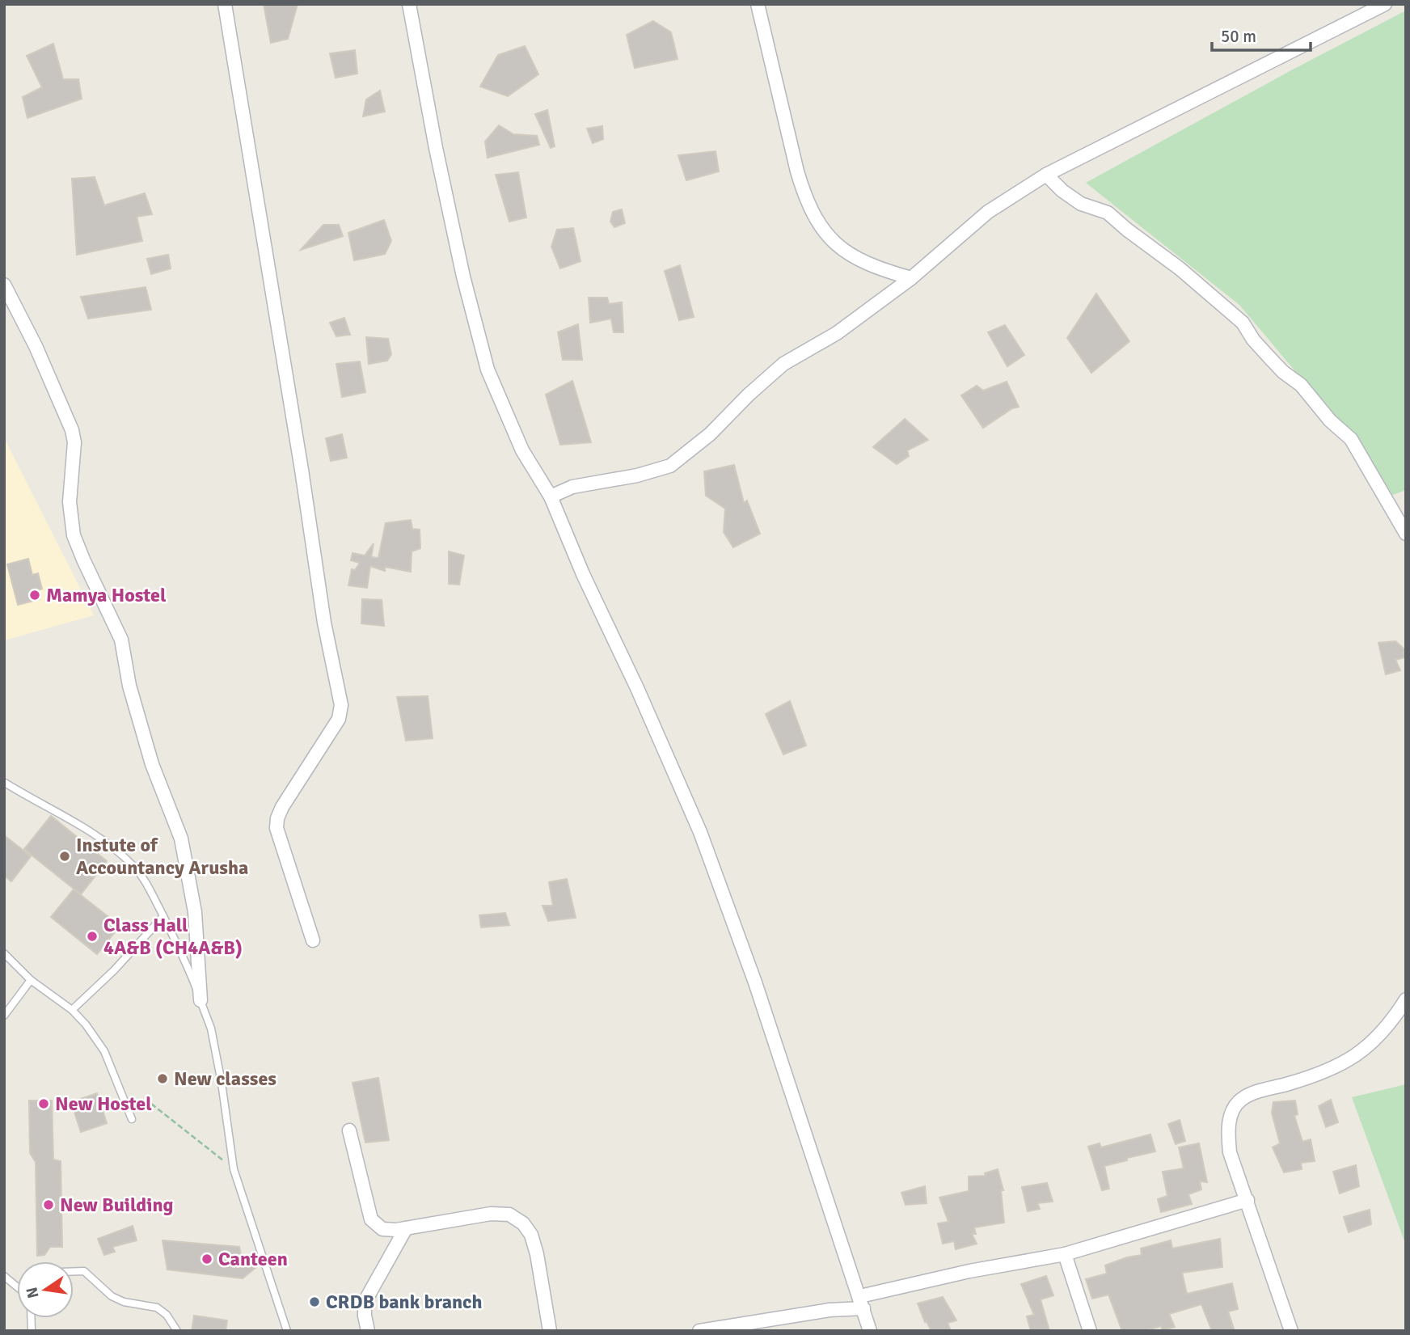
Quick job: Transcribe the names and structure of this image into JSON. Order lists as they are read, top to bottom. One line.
{"places":["Mamya Hostel","Instute of Accountancy Arusha","Class Hall 4A&B (CH4A&B)","New classes","New Hostel","New Building","Canteen","CRDB bank branch"],"scale_bar":"50 m","north":"left"}
